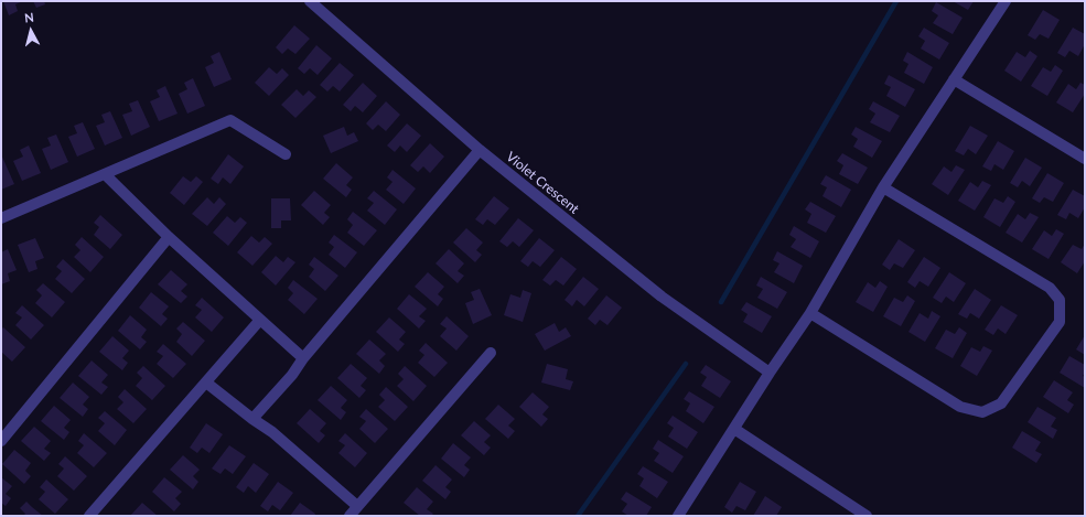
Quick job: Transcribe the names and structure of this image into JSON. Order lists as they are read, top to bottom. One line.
{"streets":{"street":["Violet Crescent"]},"north":"top"}
